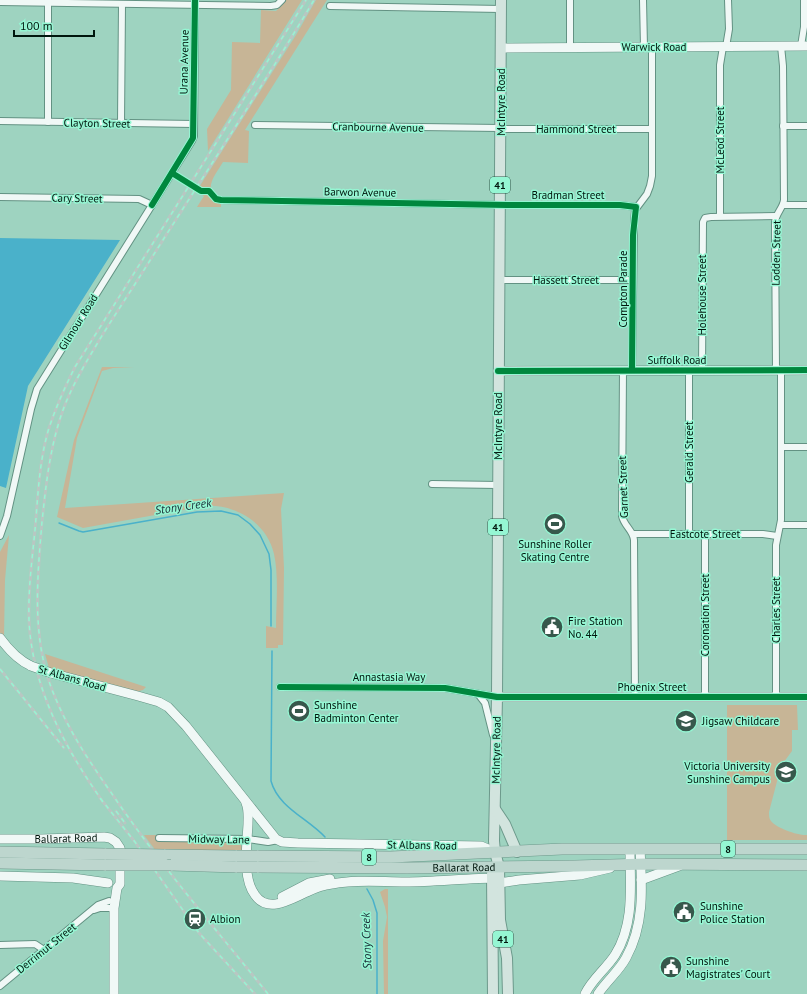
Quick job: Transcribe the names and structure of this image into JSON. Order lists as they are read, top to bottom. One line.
{"streets":{"highway":["Ballarat Road","8"],"main road":["McIntyre Road","41"],"street":["Warwick Road","Urana Avenue","Clayton Street","Cranbourne Avenue","Hammond Street","McLeod Street","Barwon Avenue","Bradman Street","Cary Street","Lodden Street","Hassett Street","Compton Parade","Holehouse Street","Gilmour Road","Suffolk Road","Gerald Street","Garnet Street","Eastcote Street","Charles Street","Coronation Street","Annastasia Way","St Albans Road","Phoenix Street","Midway Lane","Derrimut Street"]},"crossings":[["Warwick Road","McIntyre Road"],["Warwick Road","McLeod Street"],["Warwick Road","Lodden Street"],["Warwick Road","Compton Parade"],["Urana Avenue","Clayton Street"],["Urana Avenue","Gilmour Road"],["McIntyre Road","Cranbourne Avenue"],["McIntyre Road","Hammond Street"],["McIntyre Road","41"],["McIntyre Road","Barwon Avenue"],["McIntyre Road","Bradman Street"],["McIntyre Road","Hassett Street"],["McIntyre Road","Suffolk Road"],["McIntyre Road","Annastasia Way"],["McIntyre Road","St Albans Road"],["McIntyre Road","Phoenix Street"],["McIntyre Road","Ballarat Road"],["Clayton Street","Gilmour Road"],["Cranbourne Avenue","Hammond Street"],["Hammond Street","Compton Parade"],["McLeod Street","Holehouse Street"],["41","St Albans Road"],["41","Ballarat Road"],["Barwon Avenue","Bradman Street"],["Bradman Street","Compton Parade"],["Cary Street","Gilmour Road"],["Lodden Street","Suffolk Road"],["Lodden Street","Charles Street"],["Hassett Street","Compton Parade"],["Compton Parade","Suffolk Road"],["Holehouse Street","Suffolk Road"],["Suffolk Road","Gerald Street"],["Suffolk Road","Garnet Street"],["Gerald Street","Eastcote Street"],["Garnet Street","Eastcote Street"],["Garnet Street","Phoenix Street"],["Eastcote Street","Charles Street"],["Eastcote Street","Coronation Street"],["Charles Street","Phoenix Street"],["Coronation Street","Phoenix Street"],["Annastasia Way","Phoenix Street"],["St Albans Road","Ballarat Road"],["St Albans Road","Midway Lane"],["Ballarat Road","Derrimut Street"]],"water":["Stony Creek"],"places":{"sports":["Sunshine Roller Skating Centre","Sunshine Badminton Center"],"public building":["Fire Station No. 44","Sunshine Police Station","Sunshine Magistrates' Court"],"school or university":["Jigsaw Childcare","Victoria University Sunshine Campus"],"station":["Albion"]},"scale_bar":"100 m"}
